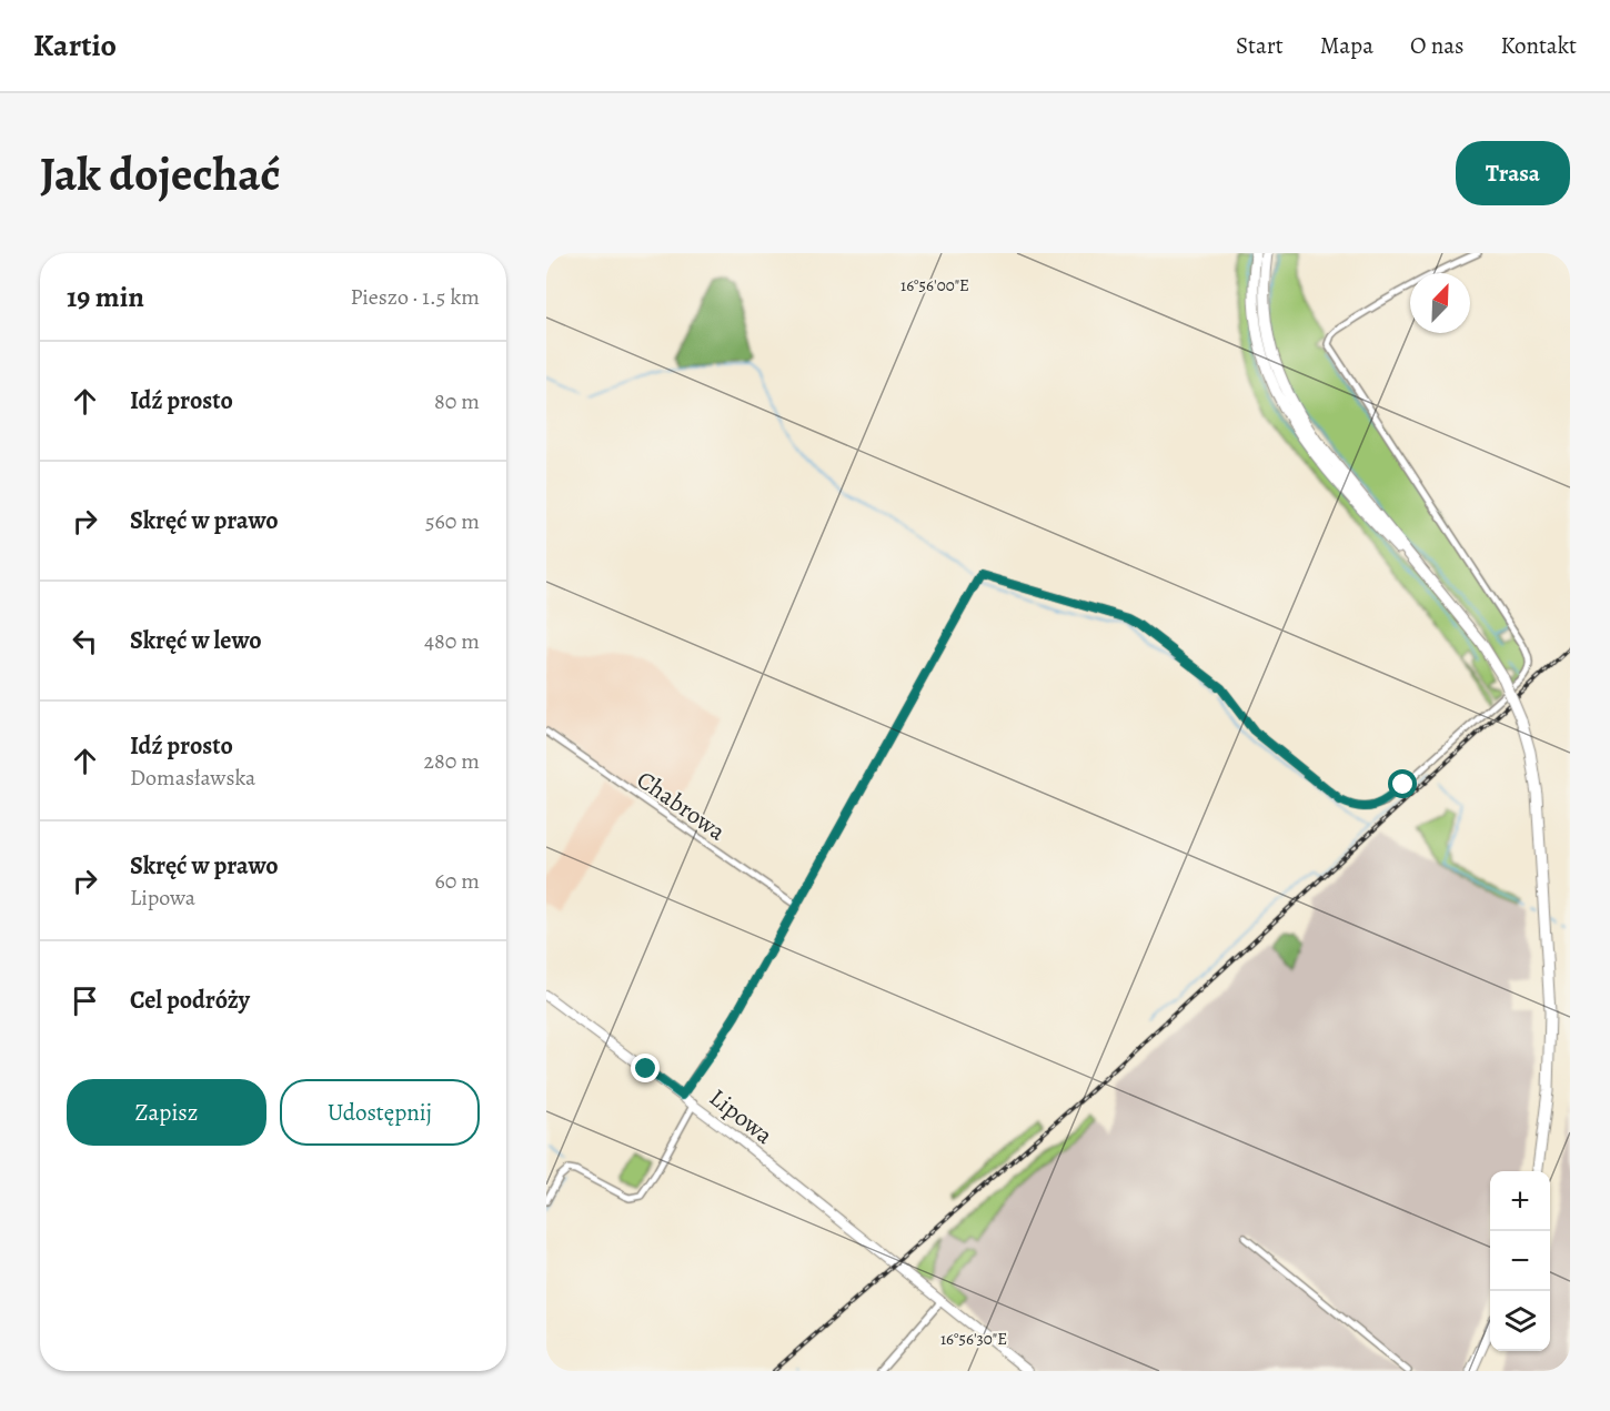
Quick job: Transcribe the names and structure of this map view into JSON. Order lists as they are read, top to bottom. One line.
{"streets":{"street":["Chabrowa","Lipowa"]},"north":"top right","page":{"header":"Kartio","nav":["Start","Mapa","O nas","Kontakt"],"buttons":["Trasa",["Zapisz","Udostępnij"]],"title":"Jak dojechać","heading":["19 min","Pieszo · 1.5 km"],"list":[["Idź prosto","80 m"],["Skręć w prawo","560 m"],["Skręć w lewo","480 m"],["Idź prosto","Domasławska","280 m"],["Skręć w prawo","Lipowa","60 m"],"Cel podróży"],"map_buttons":["+","−"]},"coordinates":["16°56'00\"E","16°56'30\"E"]}
